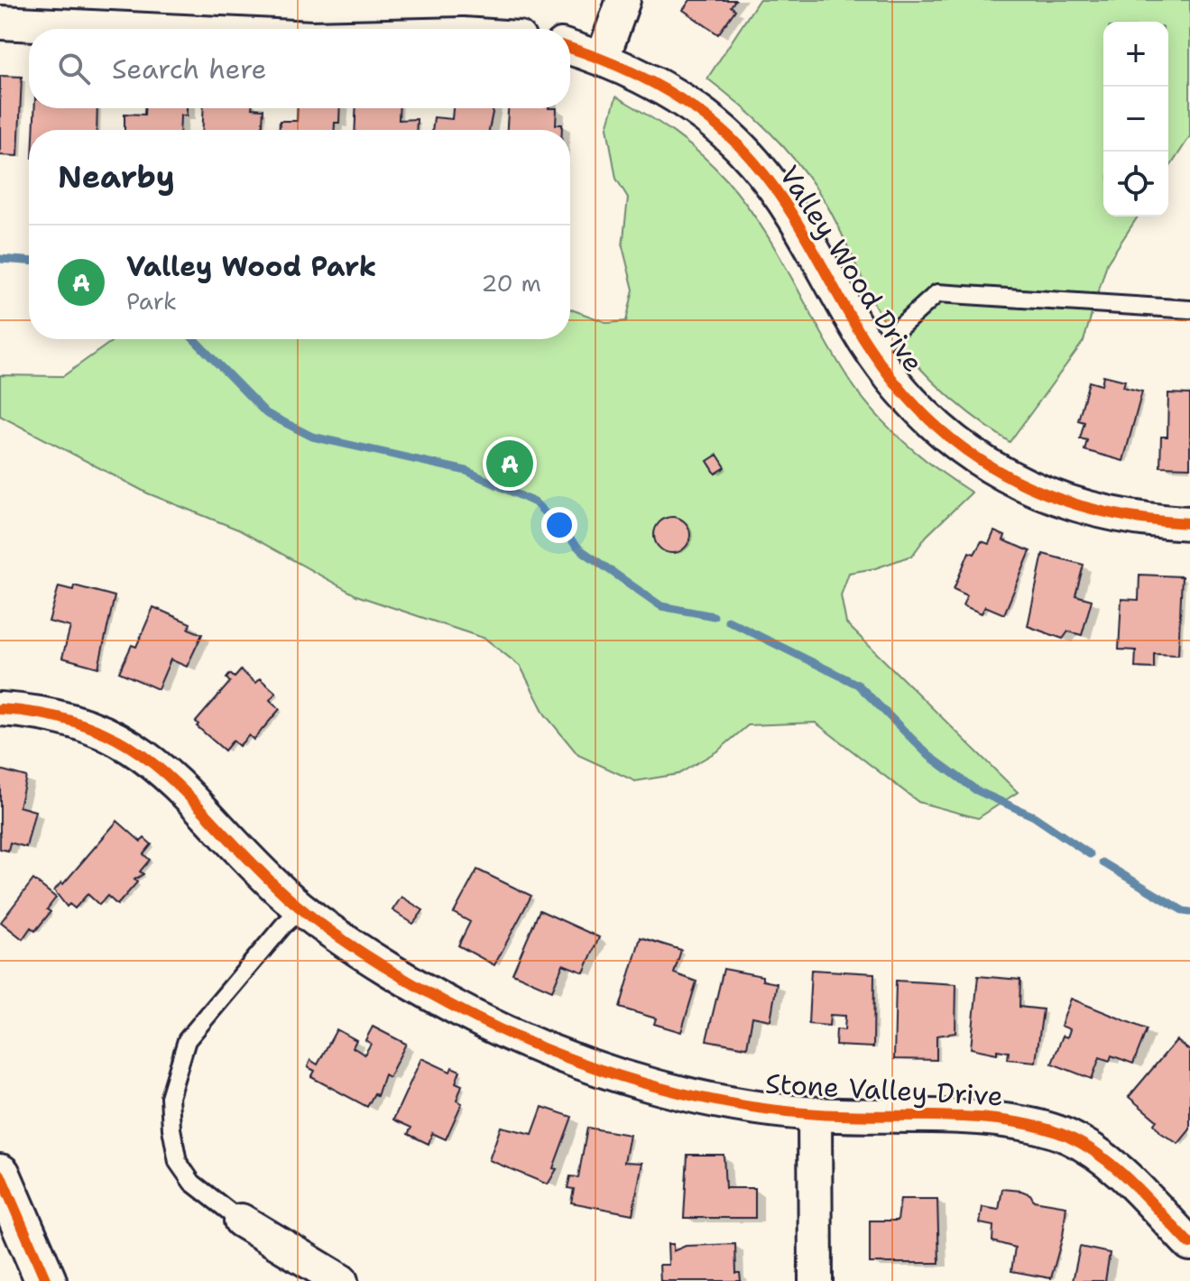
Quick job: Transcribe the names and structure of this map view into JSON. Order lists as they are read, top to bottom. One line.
{"streets":{"street":["Valley Wood Drive","Stone Valley Drive"]},"page":{"map_buttons":["+","−"],"search":"Search here","heading":"Nearby","list":[{"mark":"A","name":"Valley Wood Park","note":"Park","value":"20 m"}],"pins":"A"}}
